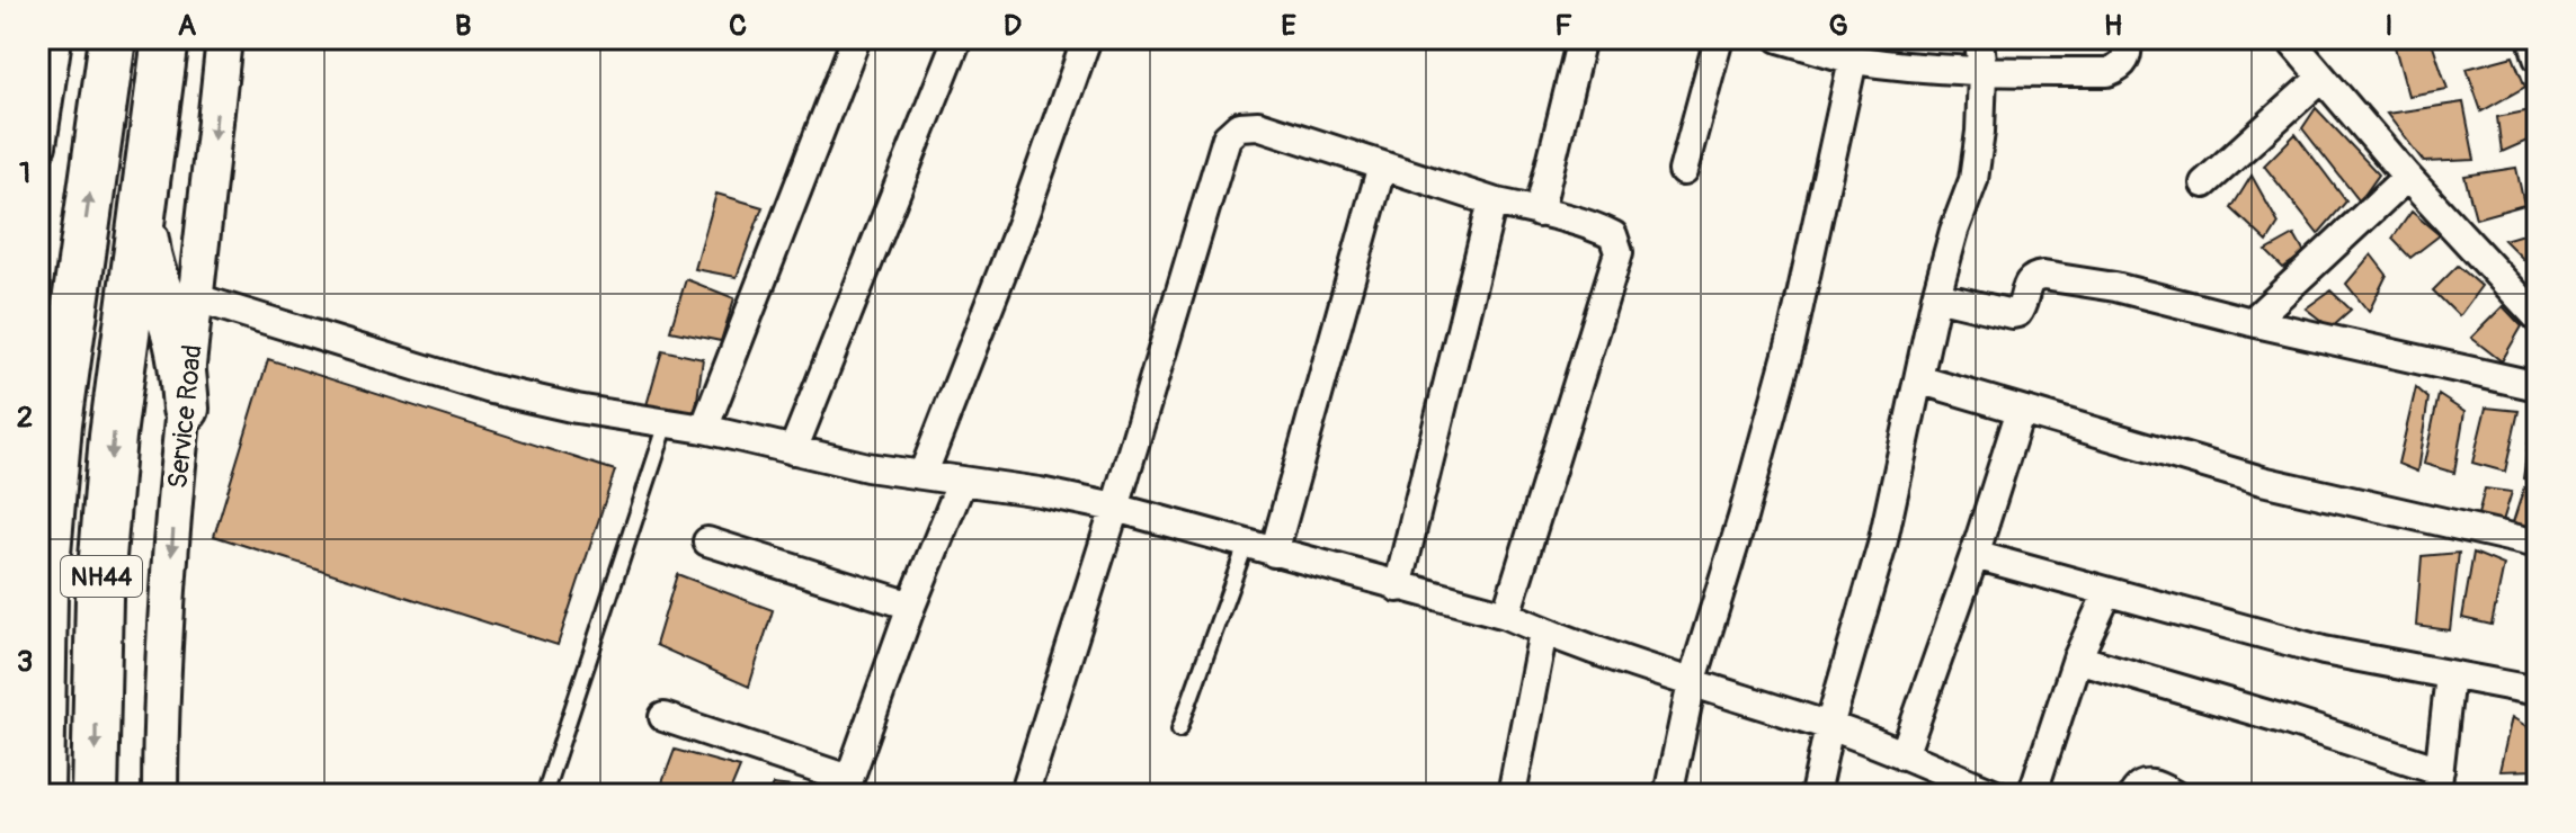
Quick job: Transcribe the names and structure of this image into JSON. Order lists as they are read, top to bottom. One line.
{"streets":{"highway":["NH44"],"street":["Service Road"]},"one_way":["Service Road"],"grid":{"columns":["A","B","C","D","E","F","G","H","I"],"rows":["1","2","3"]}}
